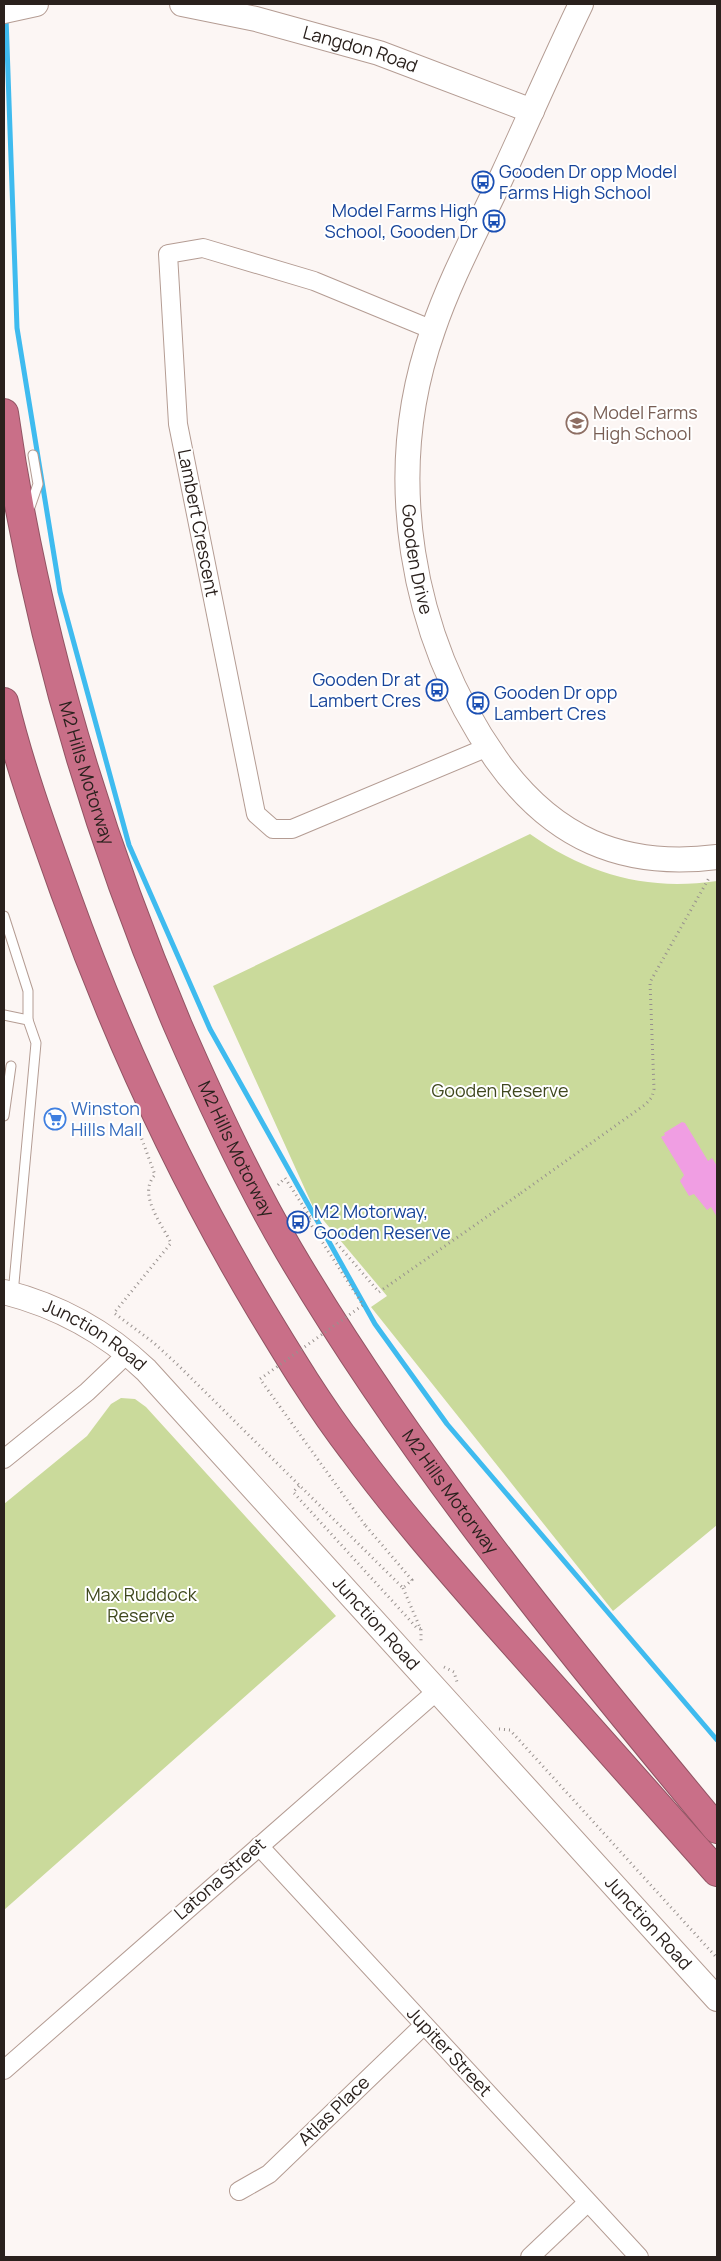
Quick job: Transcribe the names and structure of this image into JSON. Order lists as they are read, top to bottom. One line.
{"streets":{"highway":["M2 Hills Motorway"],"street":["Langdon Road","Lambert Crescent","Gooden Drive","Junction Road","Latona Street","Jupiter Street","Atlas Place"]},"crossings":[["Langdon Road","Gooden Drive"],["Lambert Crescent","Gooden Drive"],["Junction Road","Latona Street"],["Latona Street","Jupiter Street"],["Jupiter Street","Atlas Place"]],"parks":["Gooden Reserve","Max Ruddock Reserve"],"places":{"bus stop":["Gooden Dr opp Model Farms High School","Model Farms High School, Gooden Dr","Gooden Dr at Lambert Cres","Gooden Dr opp Lambert Cres","M2 Motorway, Gooden Reserve"],"school or university":["Model Farms High School"],"supermarket":["Winston Hills Mall"]}}
